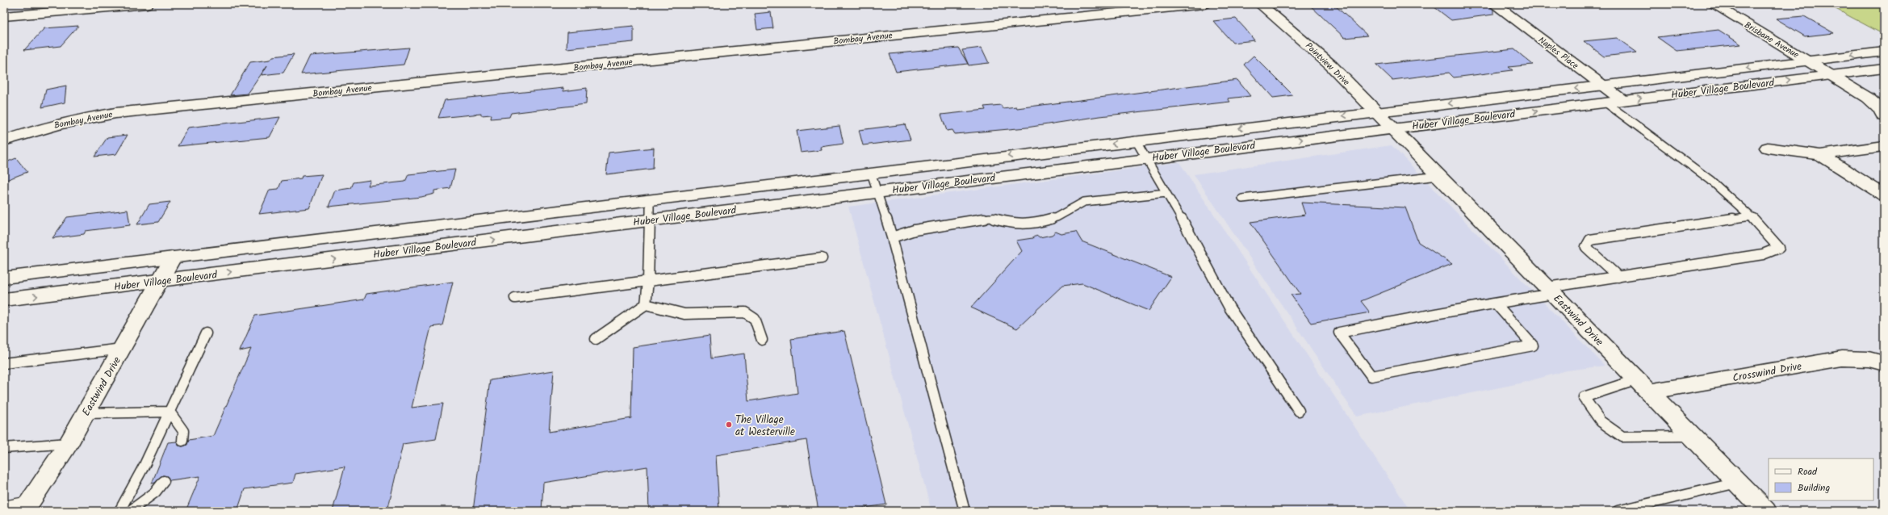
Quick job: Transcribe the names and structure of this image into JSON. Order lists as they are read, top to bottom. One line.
{"streets":{"street":["Bombay Avenue","Brisbane Avenue","Naples Place","Pointview Drive","Huber Village Boulevard","Eastwind Drive","Crosswind Drive"]},"crossings":[["Brisbane Avenue","Huber Village Boulevard"],["Naples Place","Huber Village Boulevard"],["Pointview Drive","Huber Village Boulevard"],["Pointview Drive","Eastwind Drive"],["Huber Village Boulevard","Eastwind Drive"],["Eastwind Drive","Crosswind Drive"]],"places":["The Village at Westerville"],"legend":["Road","Building"]}
